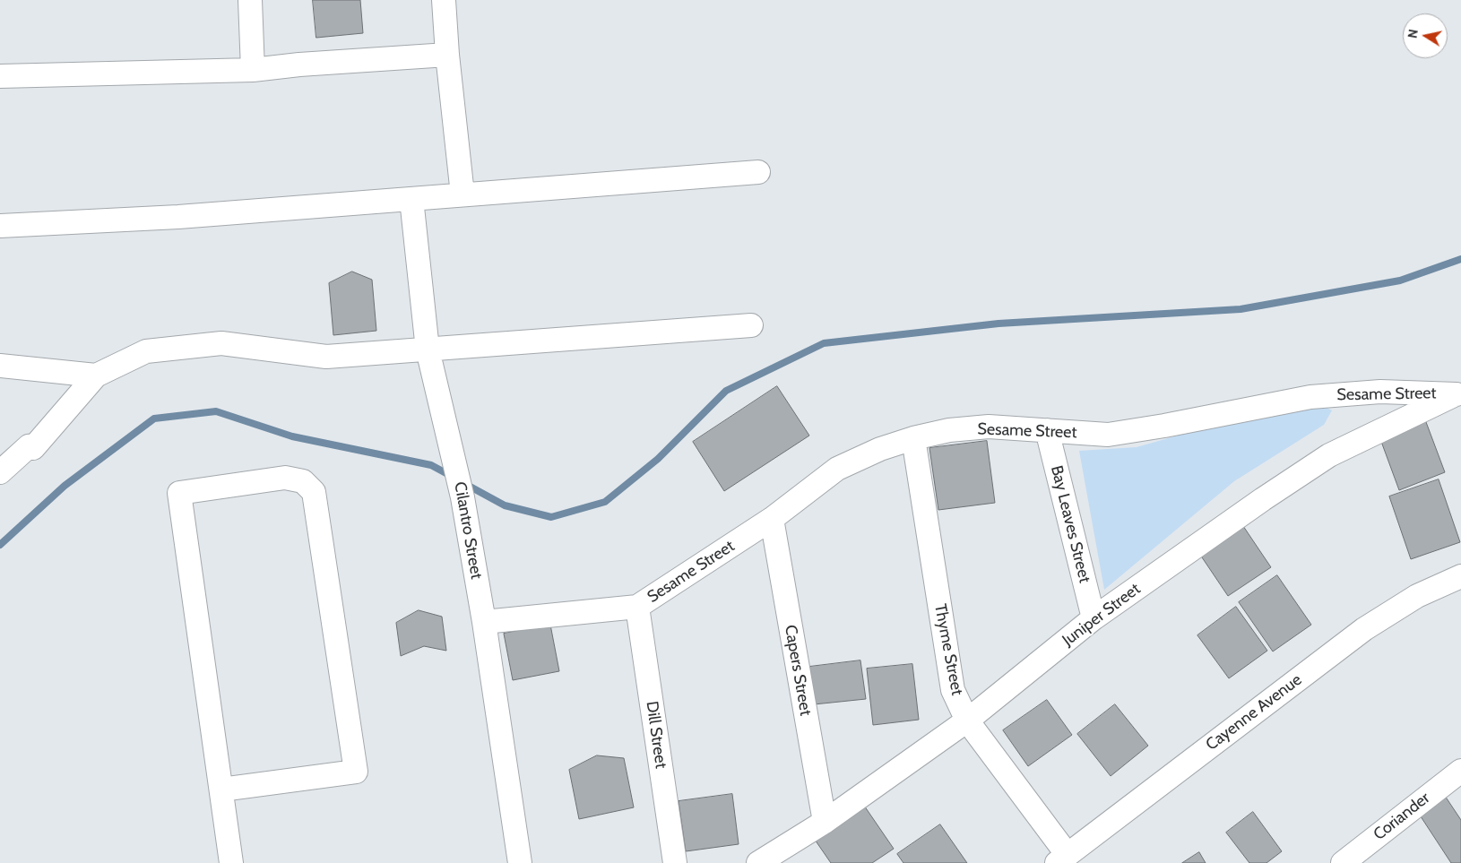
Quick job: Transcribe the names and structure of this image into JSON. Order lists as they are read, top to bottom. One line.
{"streets":{"street":["Sesame Street","Bay Leaves Street","Cilantro Street","Juniper Street","Thyme Street","Capers Street","Cayenne Avenue","Dill Street","Coriander"]},"crossings":[["Sesame Street","Bay Leaves Street"],["Sesame Street","Cilantro Street"],["Sesame Street","Juniper Street"],["Sesame Street","Thyme Street"],["Sesame Street","Capers Street"],["Sesame Street","Dill Street"],["Bay Leaves Street","Juniper Street"],["Juniper Street","Thyme Street"],["Juniper Street","Capers Street"],["Thyme Street","Cayenne Avenue"]],"north":"left"}
